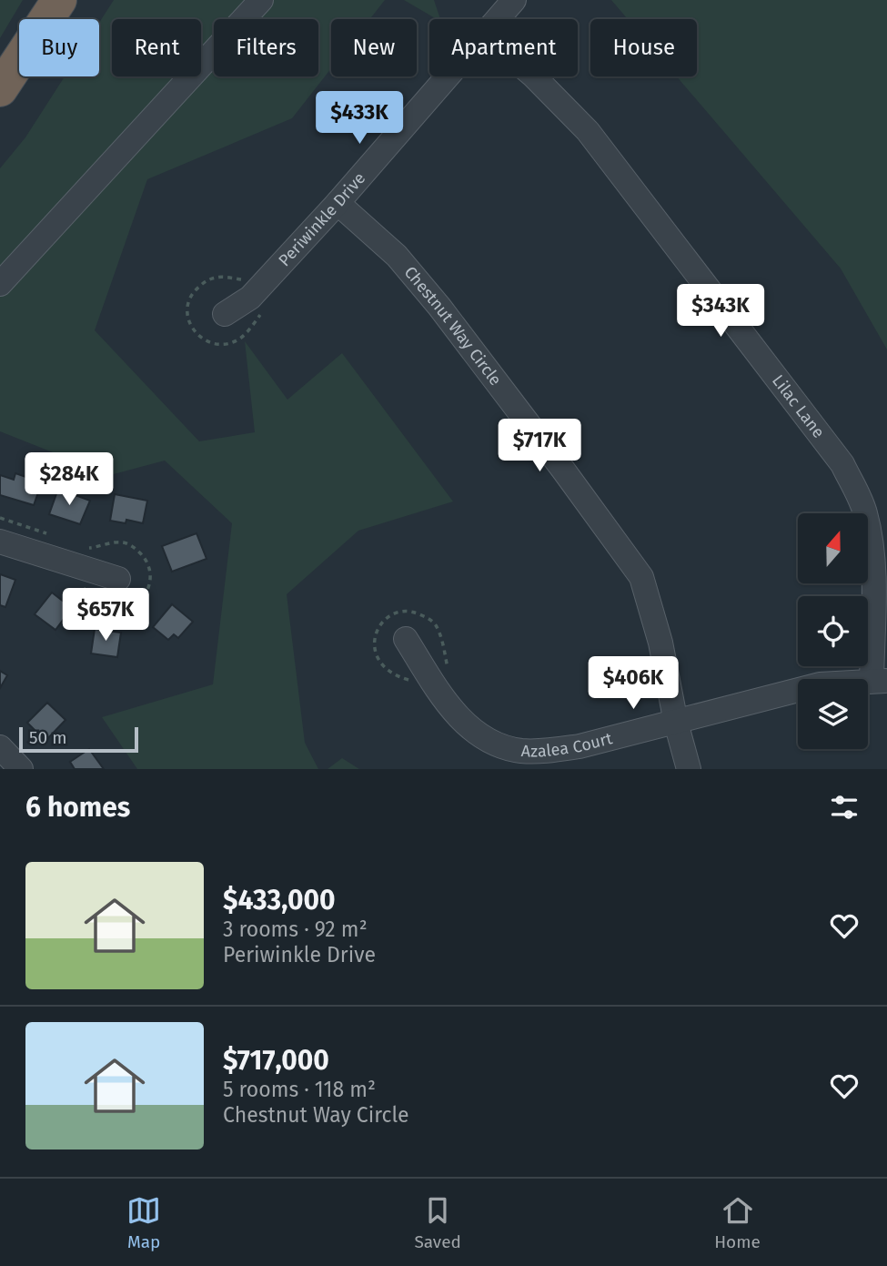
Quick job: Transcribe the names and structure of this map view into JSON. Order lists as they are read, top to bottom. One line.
{"streets":{"street":["Periwinkle Drive","Chestnut Way Circle","Lilac Lane","Azalea Court"]},"crossings":[["Periwinkle Drive","Chestnut Way Circle"],["Chestnut Way Circle","Azalea Court"],["Lilac Lane","Azalea Court"]],"scale_bar":"50 m","north":"top","page":{"chip":["Buy","Rent","Filters","New","Apartment","House"],"price":["$433K","$343K","$717K","$284K","$657K","$406K"],"scale":"50 m","heading":"6 homes","list":[{"name":"$433,000","note":"3 rooms · 92 m² · Periwinkle Drive"},{"name":"$717,000","note":"5 rooms · 118 m² · Chestnut Way Circle"}],"tabs":["Map","Saved","Home"]}}
